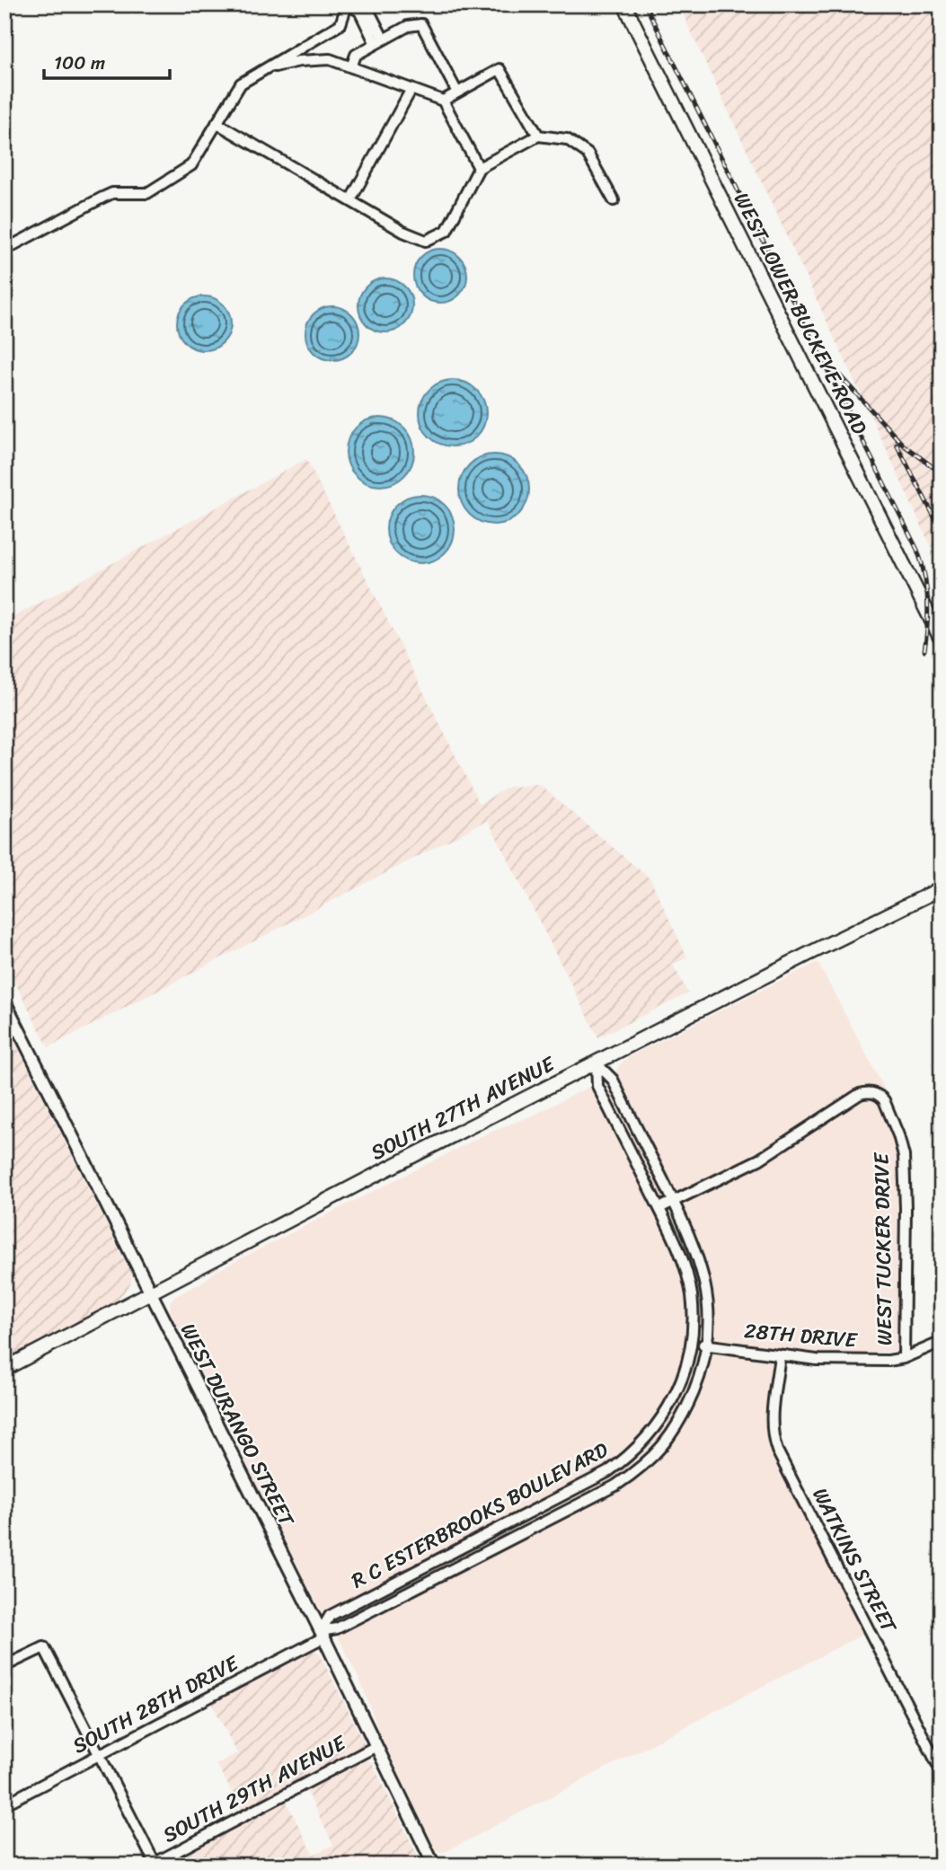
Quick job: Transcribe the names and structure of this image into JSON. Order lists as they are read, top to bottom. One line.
{"streets":{"main road":["WEST LOWER BUCKEYE ROAD","SOUTH 27TH AVENUE"],"street":["WEST TUCKER DRIVE","28TH DRIVE","WEST DURANGO STREET","R C ESTERBROOKS BOULEVARD","WATKINS STREET","SOUTH 28TH DRIVE","SOUTH 29TH AVENUE"]},"crossings":[["SOUTH 27TH AVENUE","WEST DURANGO STREET"],["SOUTH 27TH AVENUE","R C ESTERBROOKS BOULEVARD"],["WEST TUCKER DRIVE","28TH DRIVE"],["WEST TUCKER DRIVE","R C ESTERBROOKS BOULEVARD"],["28TH DRIVE","R C ESTERBROOKS BOULEVARD"],["28TH DRIVE","WATKINS STREET"],["WEST DURANGO STREET","R C ESTERBROOKS BOULEVARD"],["WEST DURANGO STREET","SOUTH 28TH DRIVE"],["WEST DURANGO STREET","SOUTH 29TH AVENUE"],["R C ESTERBROOKS BOULEVARD","SOUTH 28TH DRIVE"]],"scale_bar":"100 m"}
